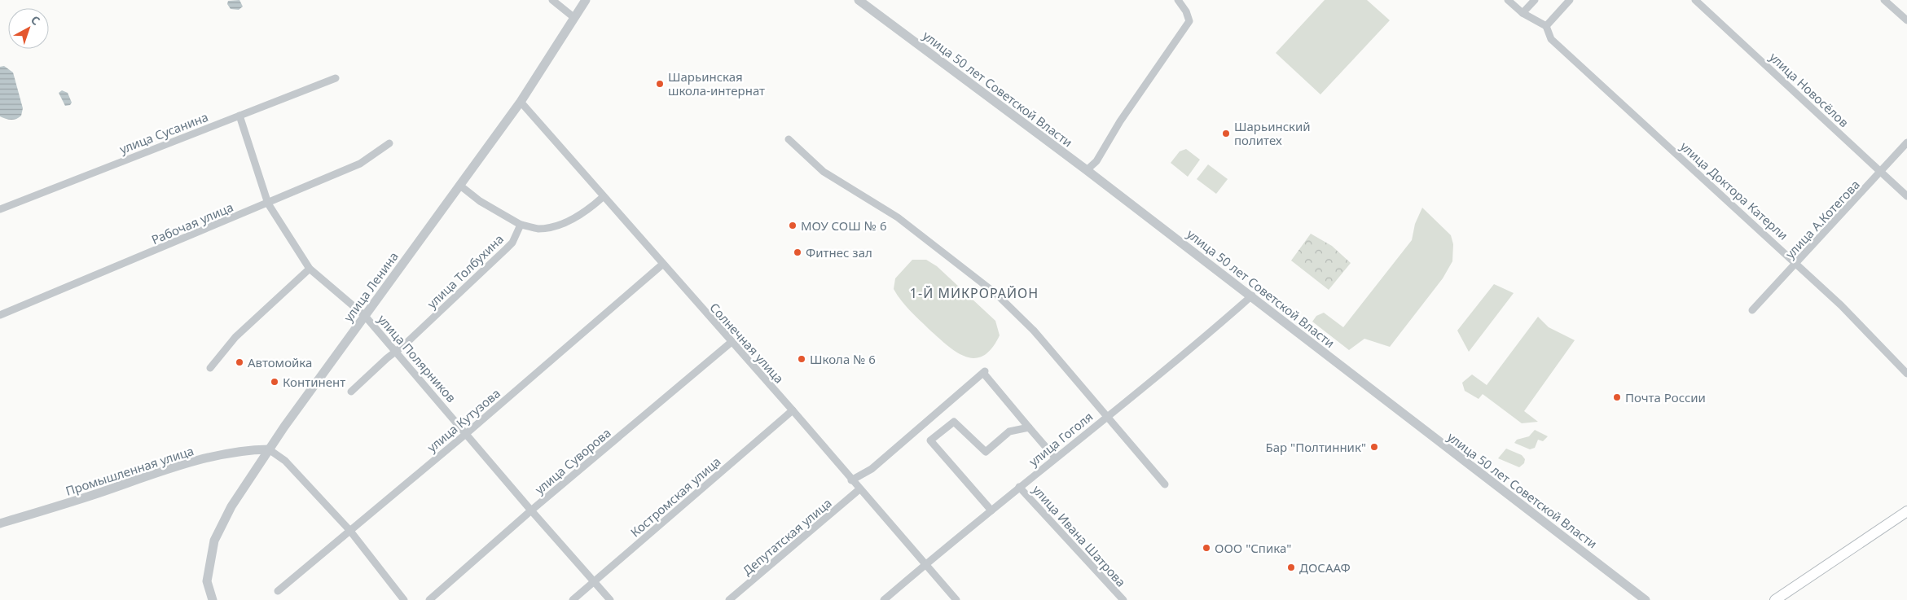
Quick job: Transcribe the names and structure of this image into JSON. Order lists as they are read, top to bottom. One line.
{"streets":{"street":["улица 50 лет Советской Власти","улица Новосёлов","улица Сусанина","улица Доктора Катерли","улица А.Котегова","Рабочая улица","улица Толбухина","улица Ленина","Солнечная улица","улица Полярников","улица Кутузова","улица Гоголя","улица Суворова","Промышленная улица","Костромская улица","улица Ивана Шатрова","Депутатская улица"]},"crossings":[["улица 50 лет Советской Власти","улица Гоголя"],["улица Новосёлов","улица А.Котегова"],["улица Сусанина","улица Полярников"],["улица Доктора Катерли","улица А.Котегова"],["Рабочая улица","улица Полярников"],["улица Толбухина","улица Полярников"],["улица Ленина","Солнечная улица"],["улица Ленина","улица Полярников"],["улица Ленина","Промышленная улица"],["Солнечная улица","улица Кутузова"],["Солнечная улица","улица Гоголя"],["Солнечная улица","улица Суворова"],["Солнечная улица","Костромская улица"],["Солнечная улица","Депутатская улица"],["улица Полярников","улица Кутузова"],["улица Полярников","улица Суворова"],["улица Полярников","Костромская улица"],["улица Гоголя","улица Ивана Шатрова"]],"districts":["1-Й МИКРОРАЙОН"],"places":["Шарьинская школа-интернат","Шарьинский политех","МОУ СОШ № 6","Фитнес зал","Школа № 6","Автомойка","Континент","Почта России","Бар \"Полтинник\"","ООО \"Спика\"","ДОСААФ"],"north":"top right"}
